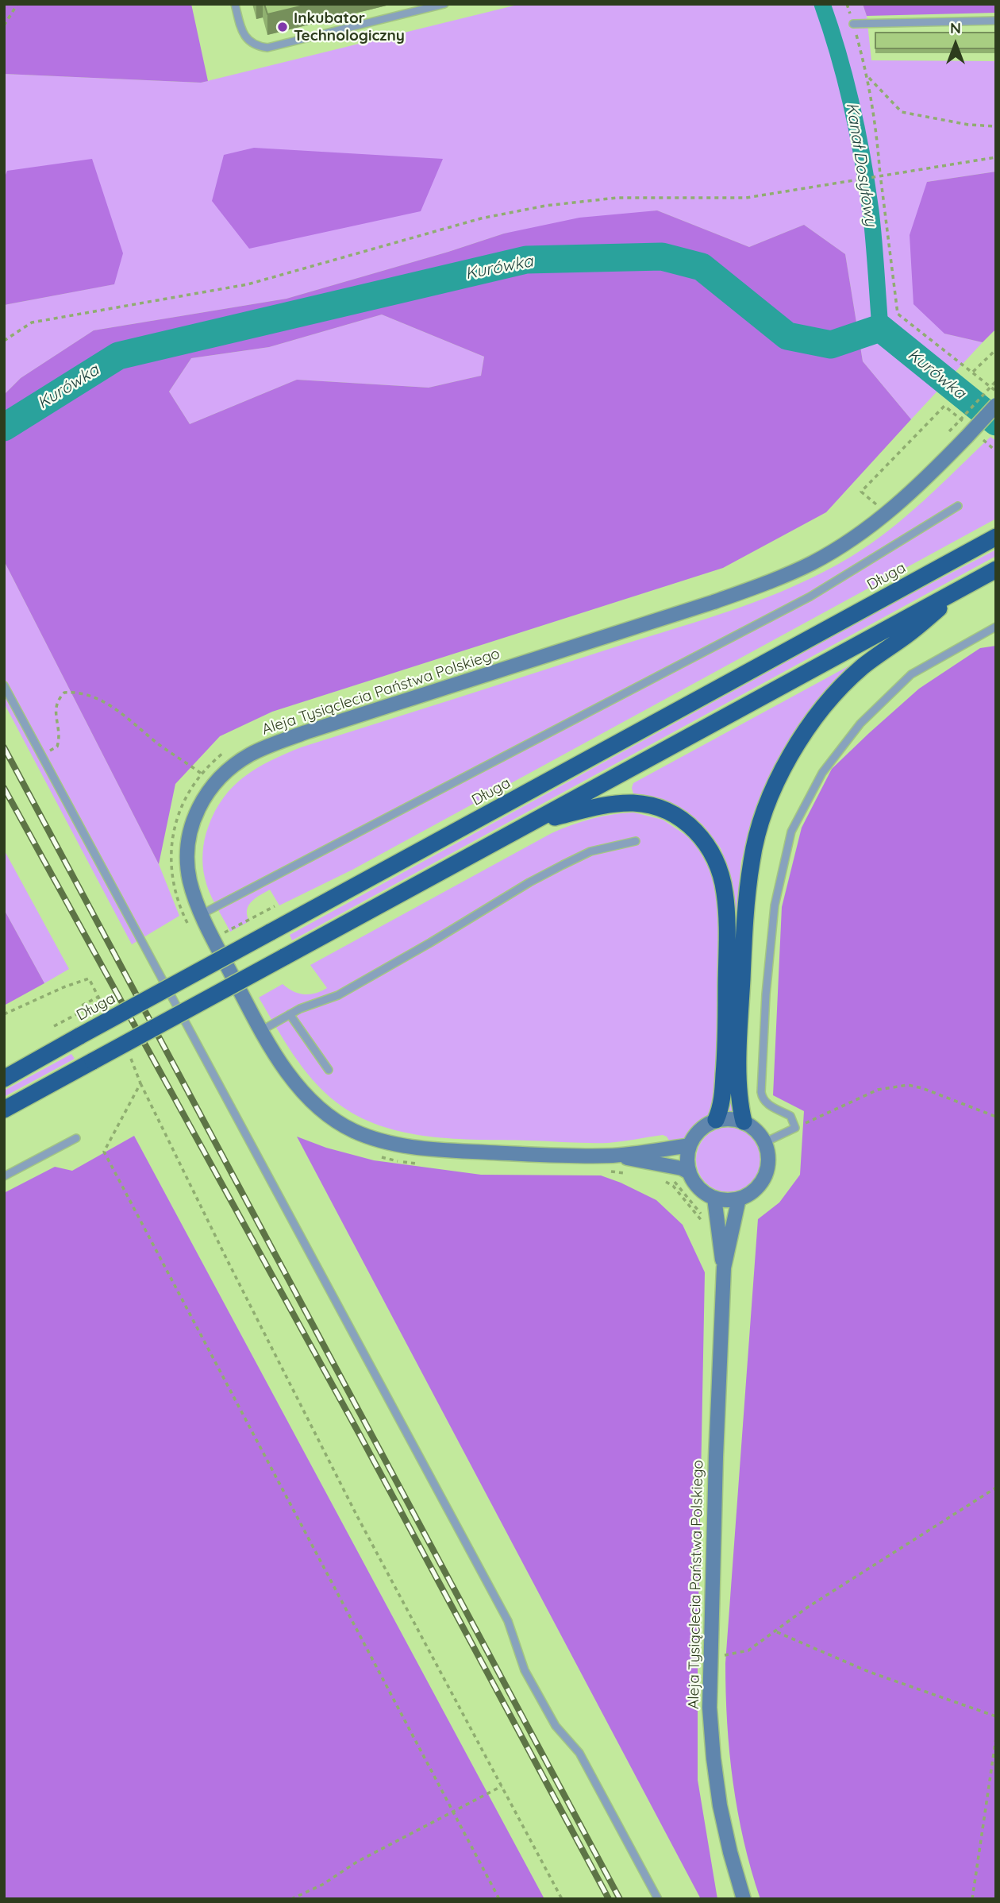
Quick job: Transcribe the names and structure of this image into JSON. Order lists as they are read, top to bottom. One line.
{"streets":{"highway":["Długa"],"street":["Aleja Tysiąclecia Państwa Polskiego"]},"water":["Kanał Dosyłowy","Kurówka"],"places":["Inkubator Technologiczny"],"north":"top"}
